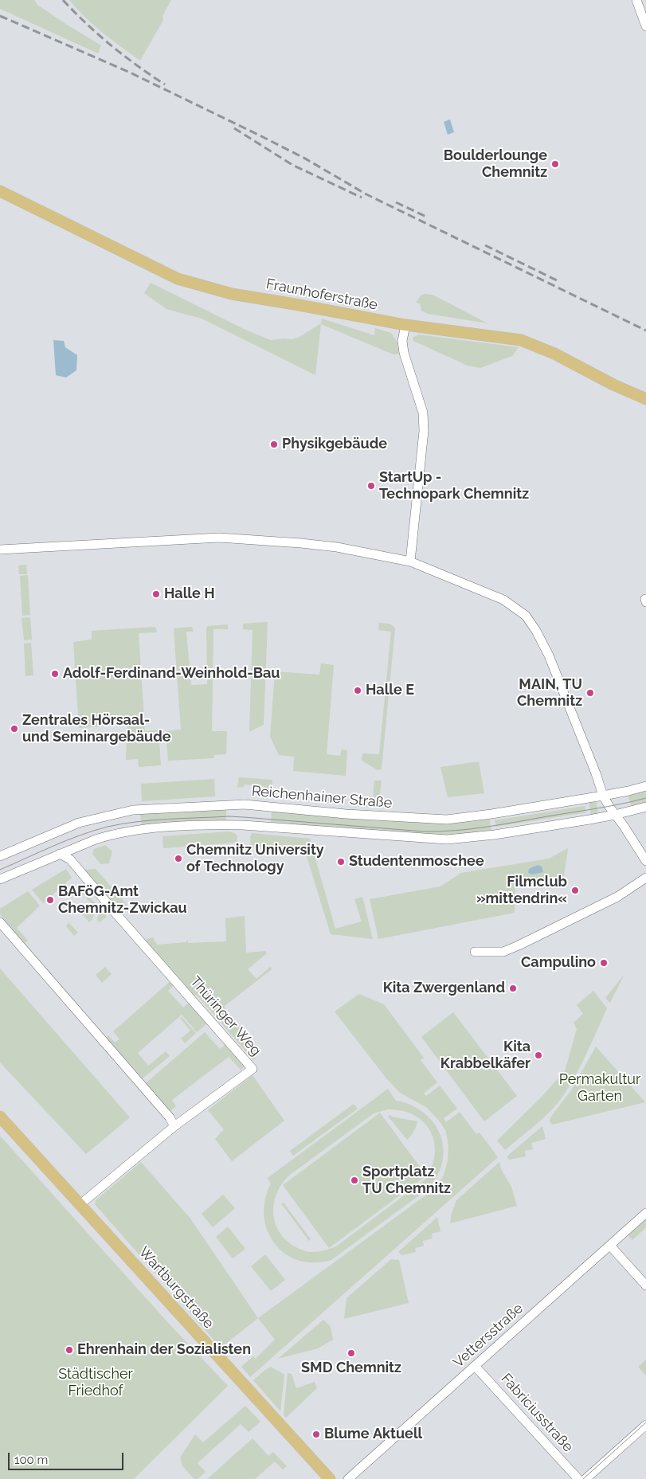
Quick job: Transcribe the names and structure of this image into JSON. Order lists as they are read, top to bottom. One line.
{"streets":{"main road":["Fraunhoferstraße","Wartburgstraße"],"street":["Reichenhainer Straße","Thüringer Weg","Vettersstraße","Fabriciusstraße"]},"crossings":[["Vettersstraße","Fabriciusstraße"]],"parks":["Permakultur Garten","Städtischer Friedhof"],"places":["Boulderlounge Chemnitz","Physikgebäude","StartUp - Technopark Chemnitz","Halle H","Adolf-Ferdinand-Weinhold-Bau","Halle E","MAIN, TU Chemnitz","Zentrales Hörsaal- und Seminargebäude","Chemnitz University of Technology","Studentenmoschee","Filmclub »mittendrin«","BAFöG-Amt Chemnitz-Zwickau","Campulino","Kita Zwergenland","Kita Krabbelkäfer","Sportplatz TU Chemnitz","Ehrenhain der Sozialisten","SMD Chemnitz","Blume Aktuell"],"scale_bar":"100 m"}
